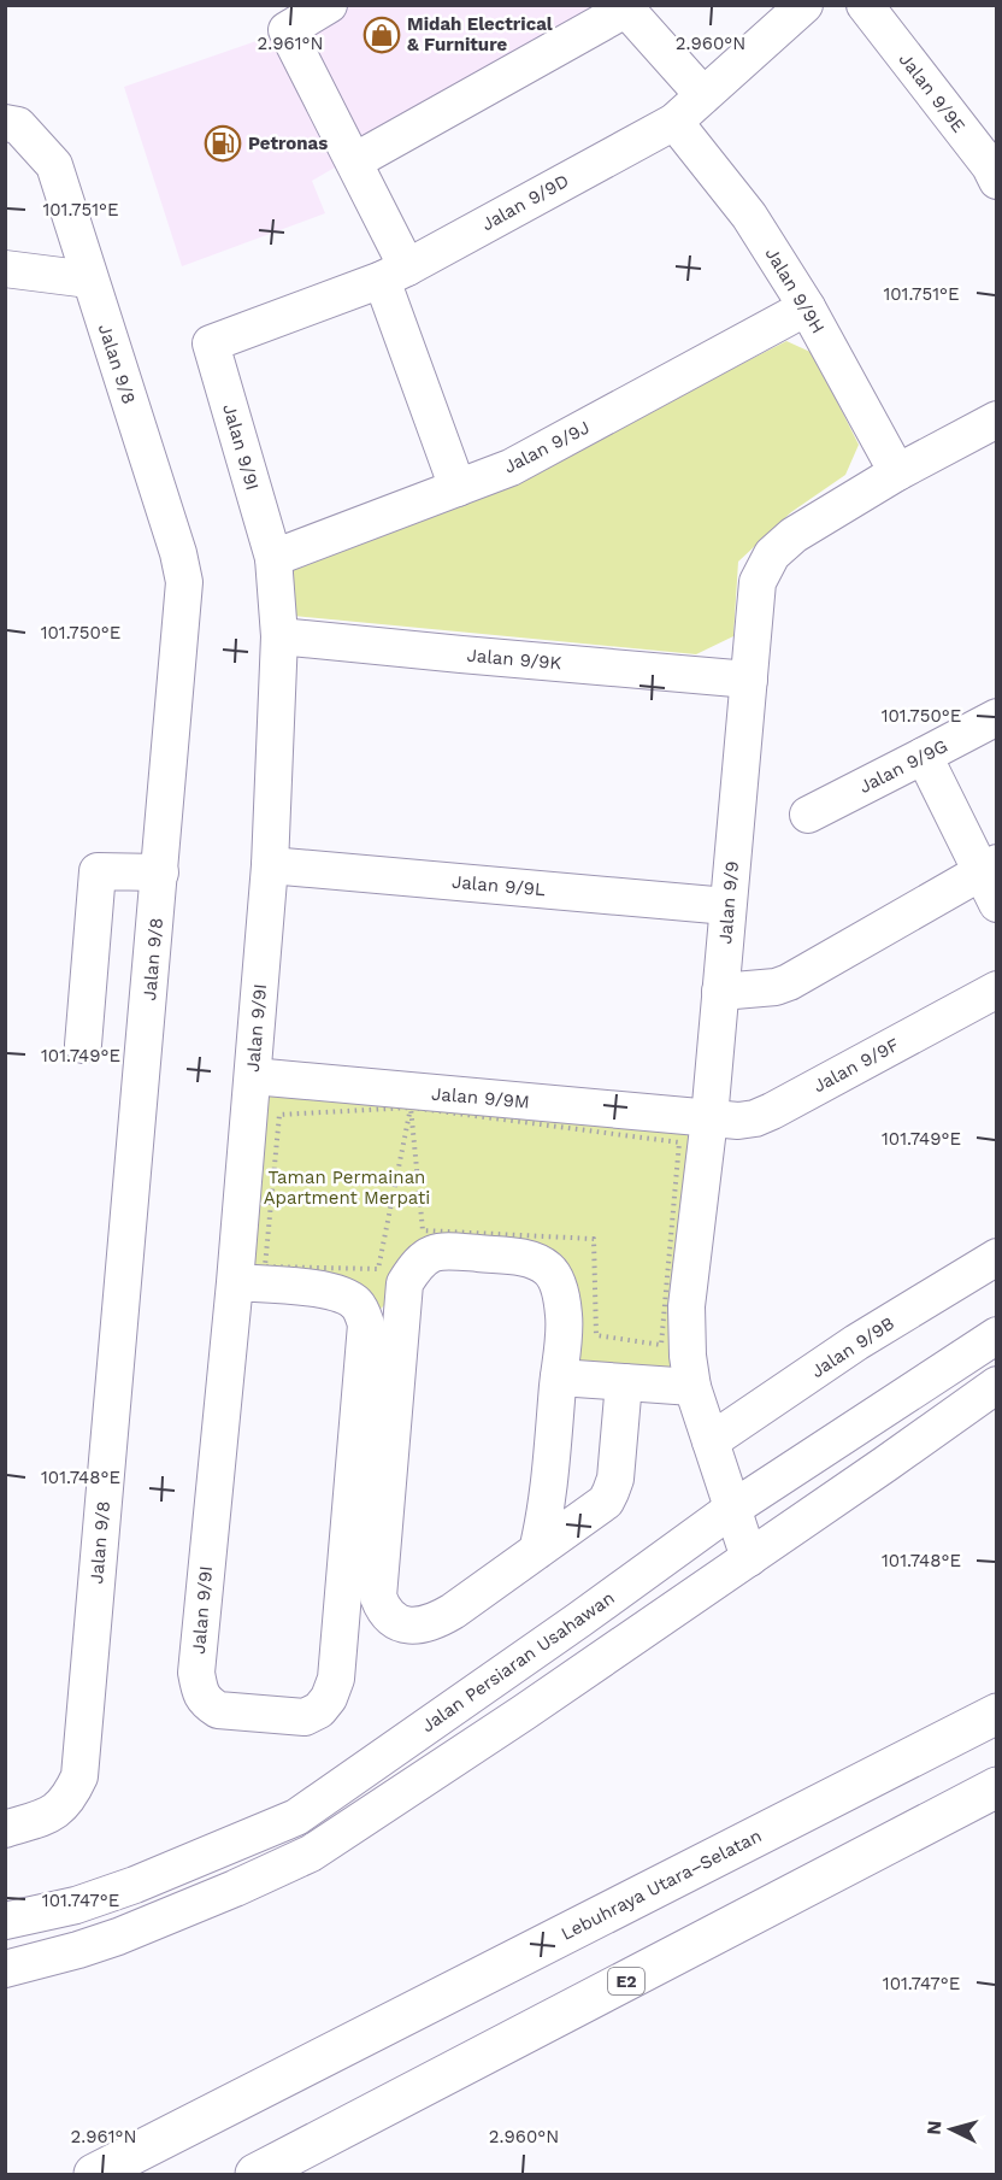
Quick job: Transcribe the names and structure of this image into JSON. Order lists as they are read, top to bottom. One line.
{"streets":{"highway":["Lebuhraya Utara–Selatan","E2"],"street":["Jalan 9/9E","Jalan 9/9D","Jalan 9/9H","Jalan 9/8","Jalan 9/9I","Jalan 9/9J","Jalan 9/9K","Jalan 9/9G","Jalan 9/9L","Jalan 9/9","Jalan 9/9F","Jalan 9/9M","Jalan 9/9B","Jalan Persiaran Usahawan"]},"crossings":[["Jalan 9/9D","Jalan 9/9H"],["Jalan 9/9D","Jalan 9/9I"],["Jalan 9/9H","Jalan 9/9J"],["Jalan 9/9H","Jalan 9/9"],["Jalan 9/9I","Jalan 9/9J"],["Jalan 9/9I","Jalan 9/9K"],["Jalan 9/9I","Jalan 9/9L"],["Jalan 9/9I","Jalan 9/9M"],["Jalan 9/9K","Jalan 9/9"],["Jalan 9/9L","Jalan 9/9"],["Jalan 9/9","Jalan 9/9F"],["Jalan 9/9","Jalan 9/9M"],["Jalan 9/9","Jalan 9/9B"],["Jalan 9/9","Jalan Persiaran Usahawan"],["Jalan 9/9F","Jalan 9/9M"]],"parks":["Taman Permainan Apartment Merpati"],"places":{"shop":["Midah Electrical & Furniture"],"fuel station":["Petronas"]},"north":"left","coordinates":["2.961°N","2.960°N","101.751°E","101.750°E","101.749°E","101.748°E","101.747°E"]}
